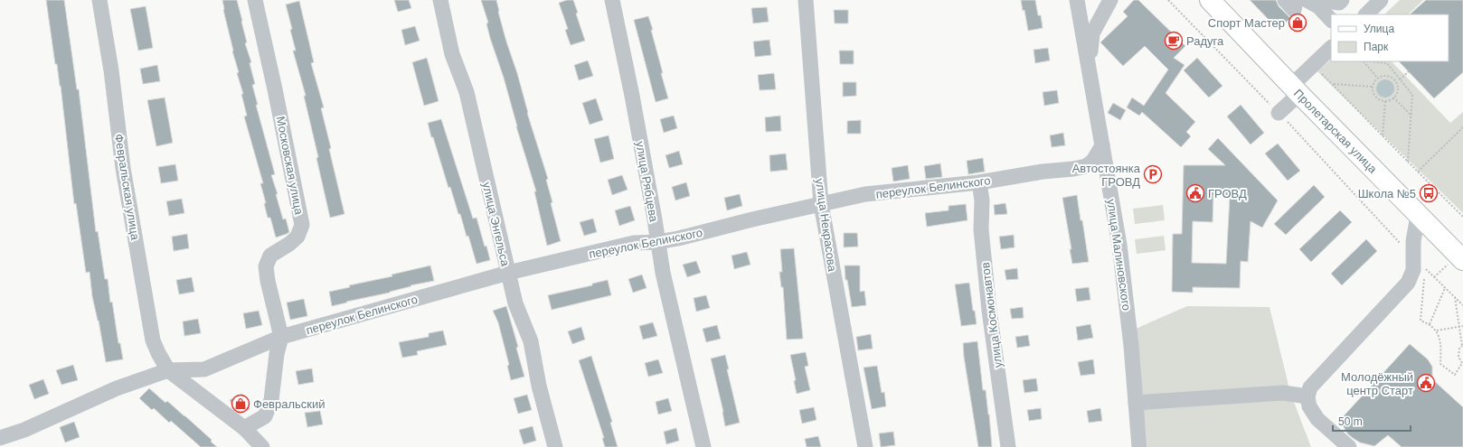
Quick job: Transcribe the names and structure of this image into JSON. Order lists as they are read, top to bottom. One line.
{"streets":{"main road":["Пролетарская улица"],"street":["Московская улица","улица Рябцева","Февральская улица","переулок Белинского","улица Энгельса","улица Некрасова","улица Малиновского","улица Космонавтов"]},"crossings":[["Московская улица","переулок Белинского"],["улица Рябцева","переулок Белинского"],["Февральская улица","переулок Белинского"],["переулок Белинского","улица Энгельса"],["переулок Белинского","улица Некрасова"],["переулок Белинского","улица Малиновского"],["переулок Белинского","улица Космонавтов"]],"places":{"shop":["Спорт Мастер","Февральский"],"cafe":["Радуга"],"parking":["Автостоянка ГРОВД"],"public building":["ГРОВД","Молодёжный центр Старт"],"bus stop":["Школа №5"]},"legend":["Улица","Парк"],"scale_bar":"50 m"}
